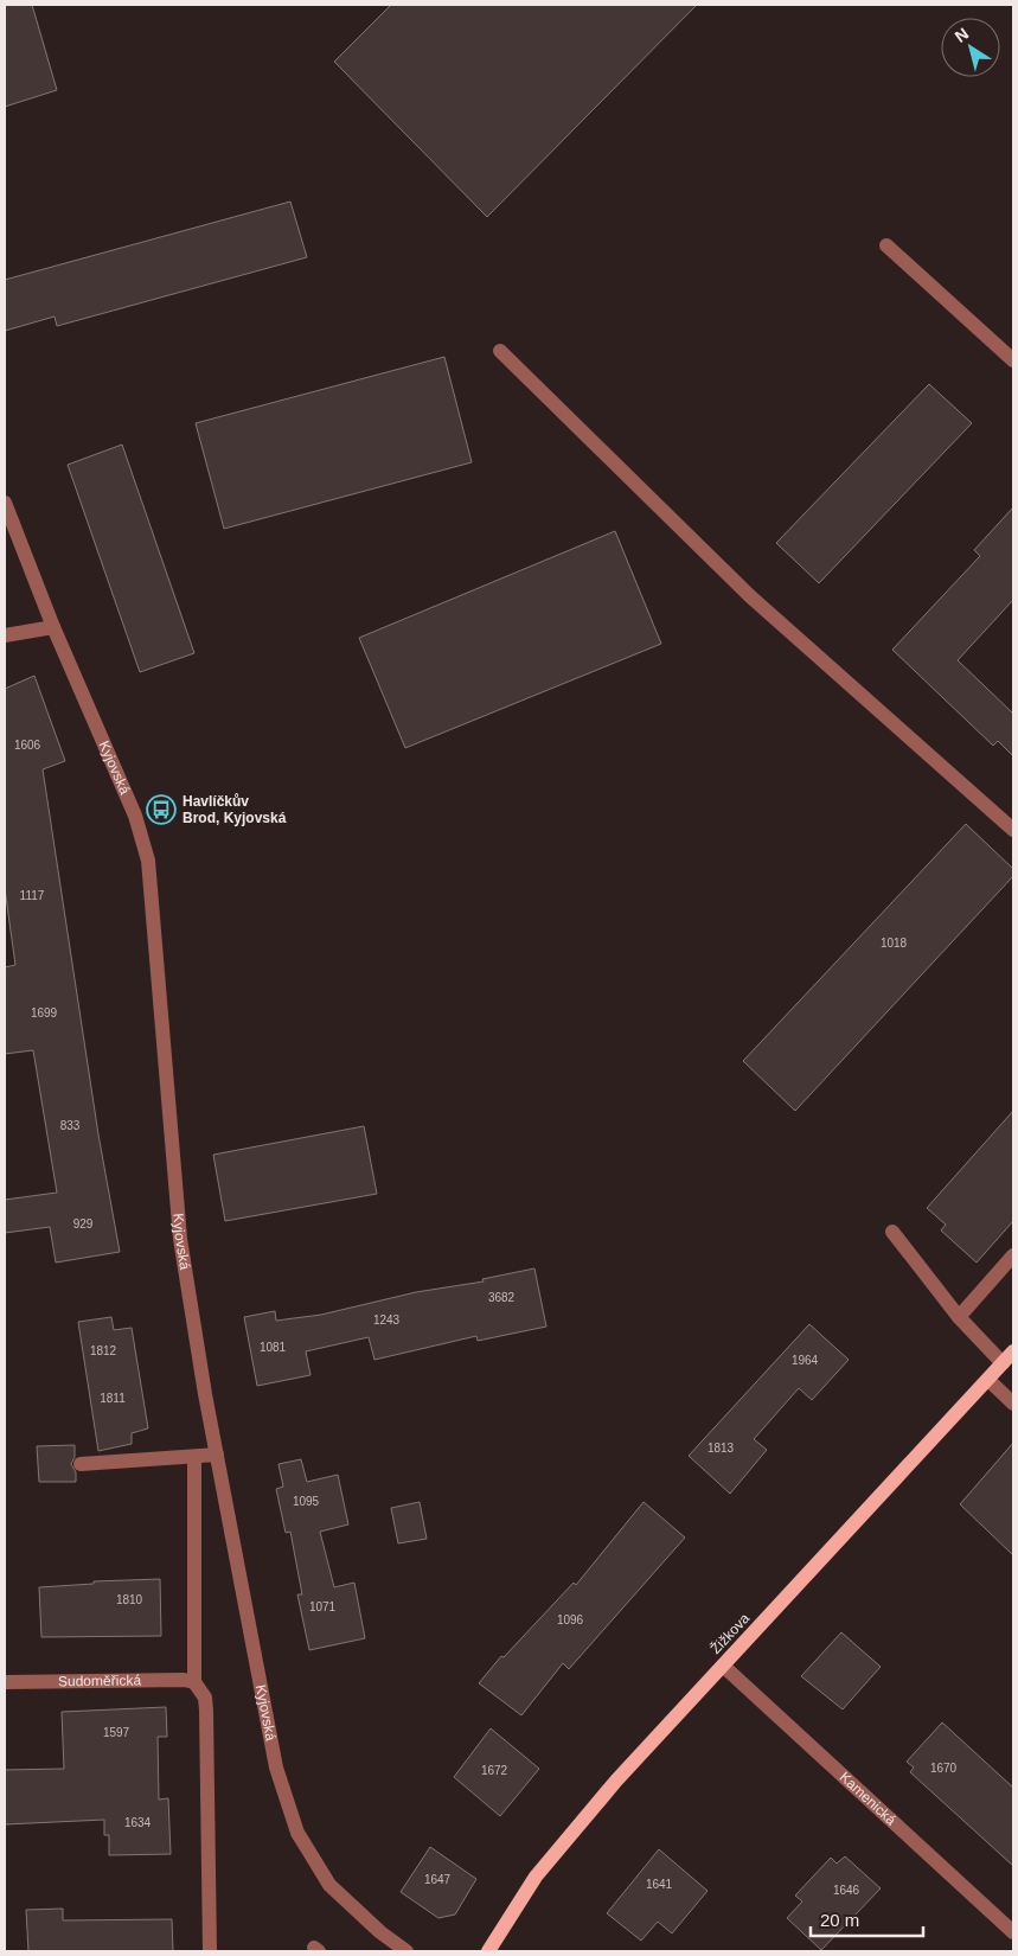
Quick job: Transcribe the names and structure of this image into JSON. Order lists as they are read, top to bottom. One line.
{"streets":{"main road":["Žižkova"],"street":["Kyjovská","Sudoměřická","Kamenická"]},"crossings":[["Žižkova","Kamenická"]],"places":{"bus stop":["Havlíčkův Brod, Kyjovská"]},"house_numbers":["1606","1117","1018","1699","833","929","3682","1243","1081","1812","1964","1811","1813","1095","1810","1071","1096","1597","1670","1672","1634","1647","1641","1646"],"scale_bar":"20 m","north":"top left"}
